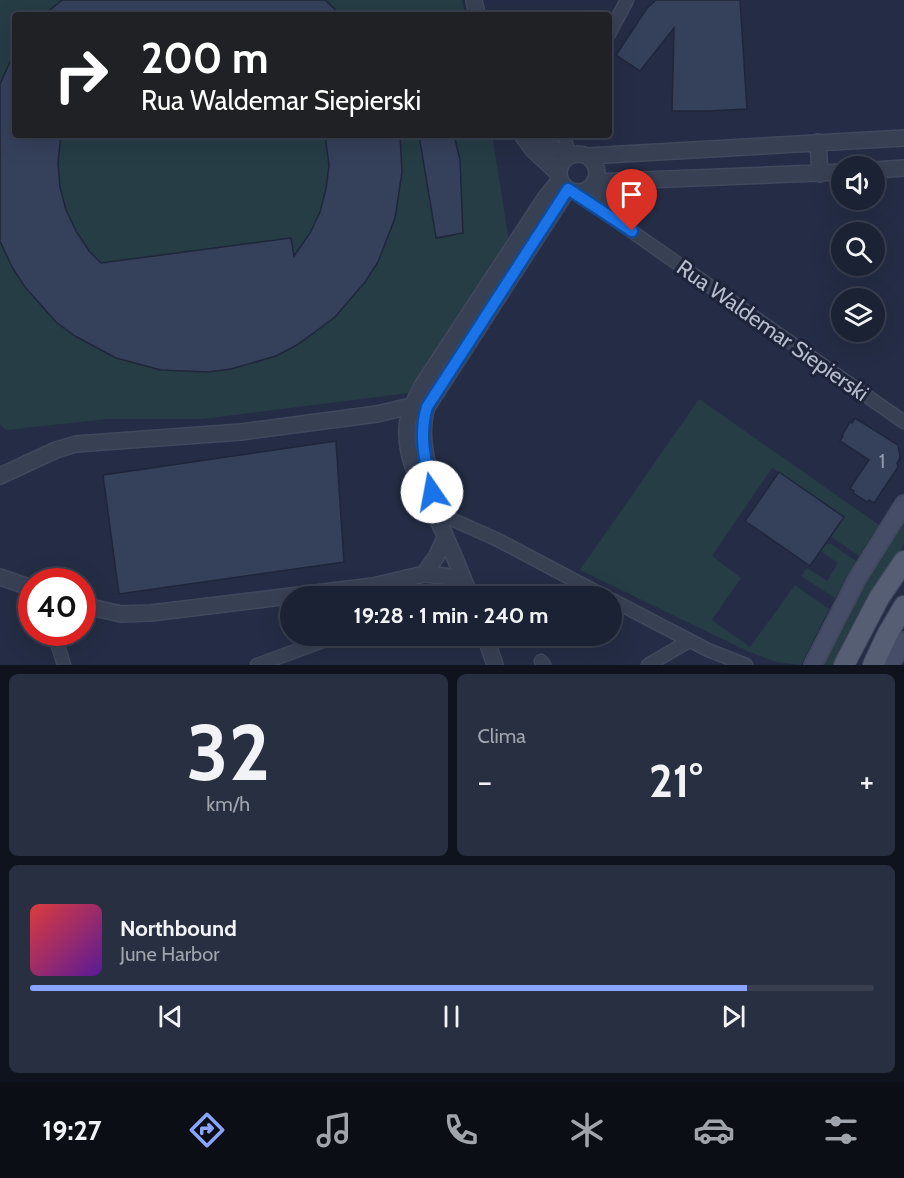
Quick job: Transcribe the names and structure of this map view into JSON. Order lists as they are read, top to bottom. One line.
{"streets":{"street":["Rua Waldemar Siepierski"]},"house_numbers":["1"],"page":{"turn":["200 m","Rua Waldemar Siepierski"],"limit":"40","trip":"19:28 · 1 min · 240 m","tile":[["32","km/h"],"Clima"],"heat":["−","21°","+"],"song":["Northbound","June Harbor"],"tabs":"19:27"}}
